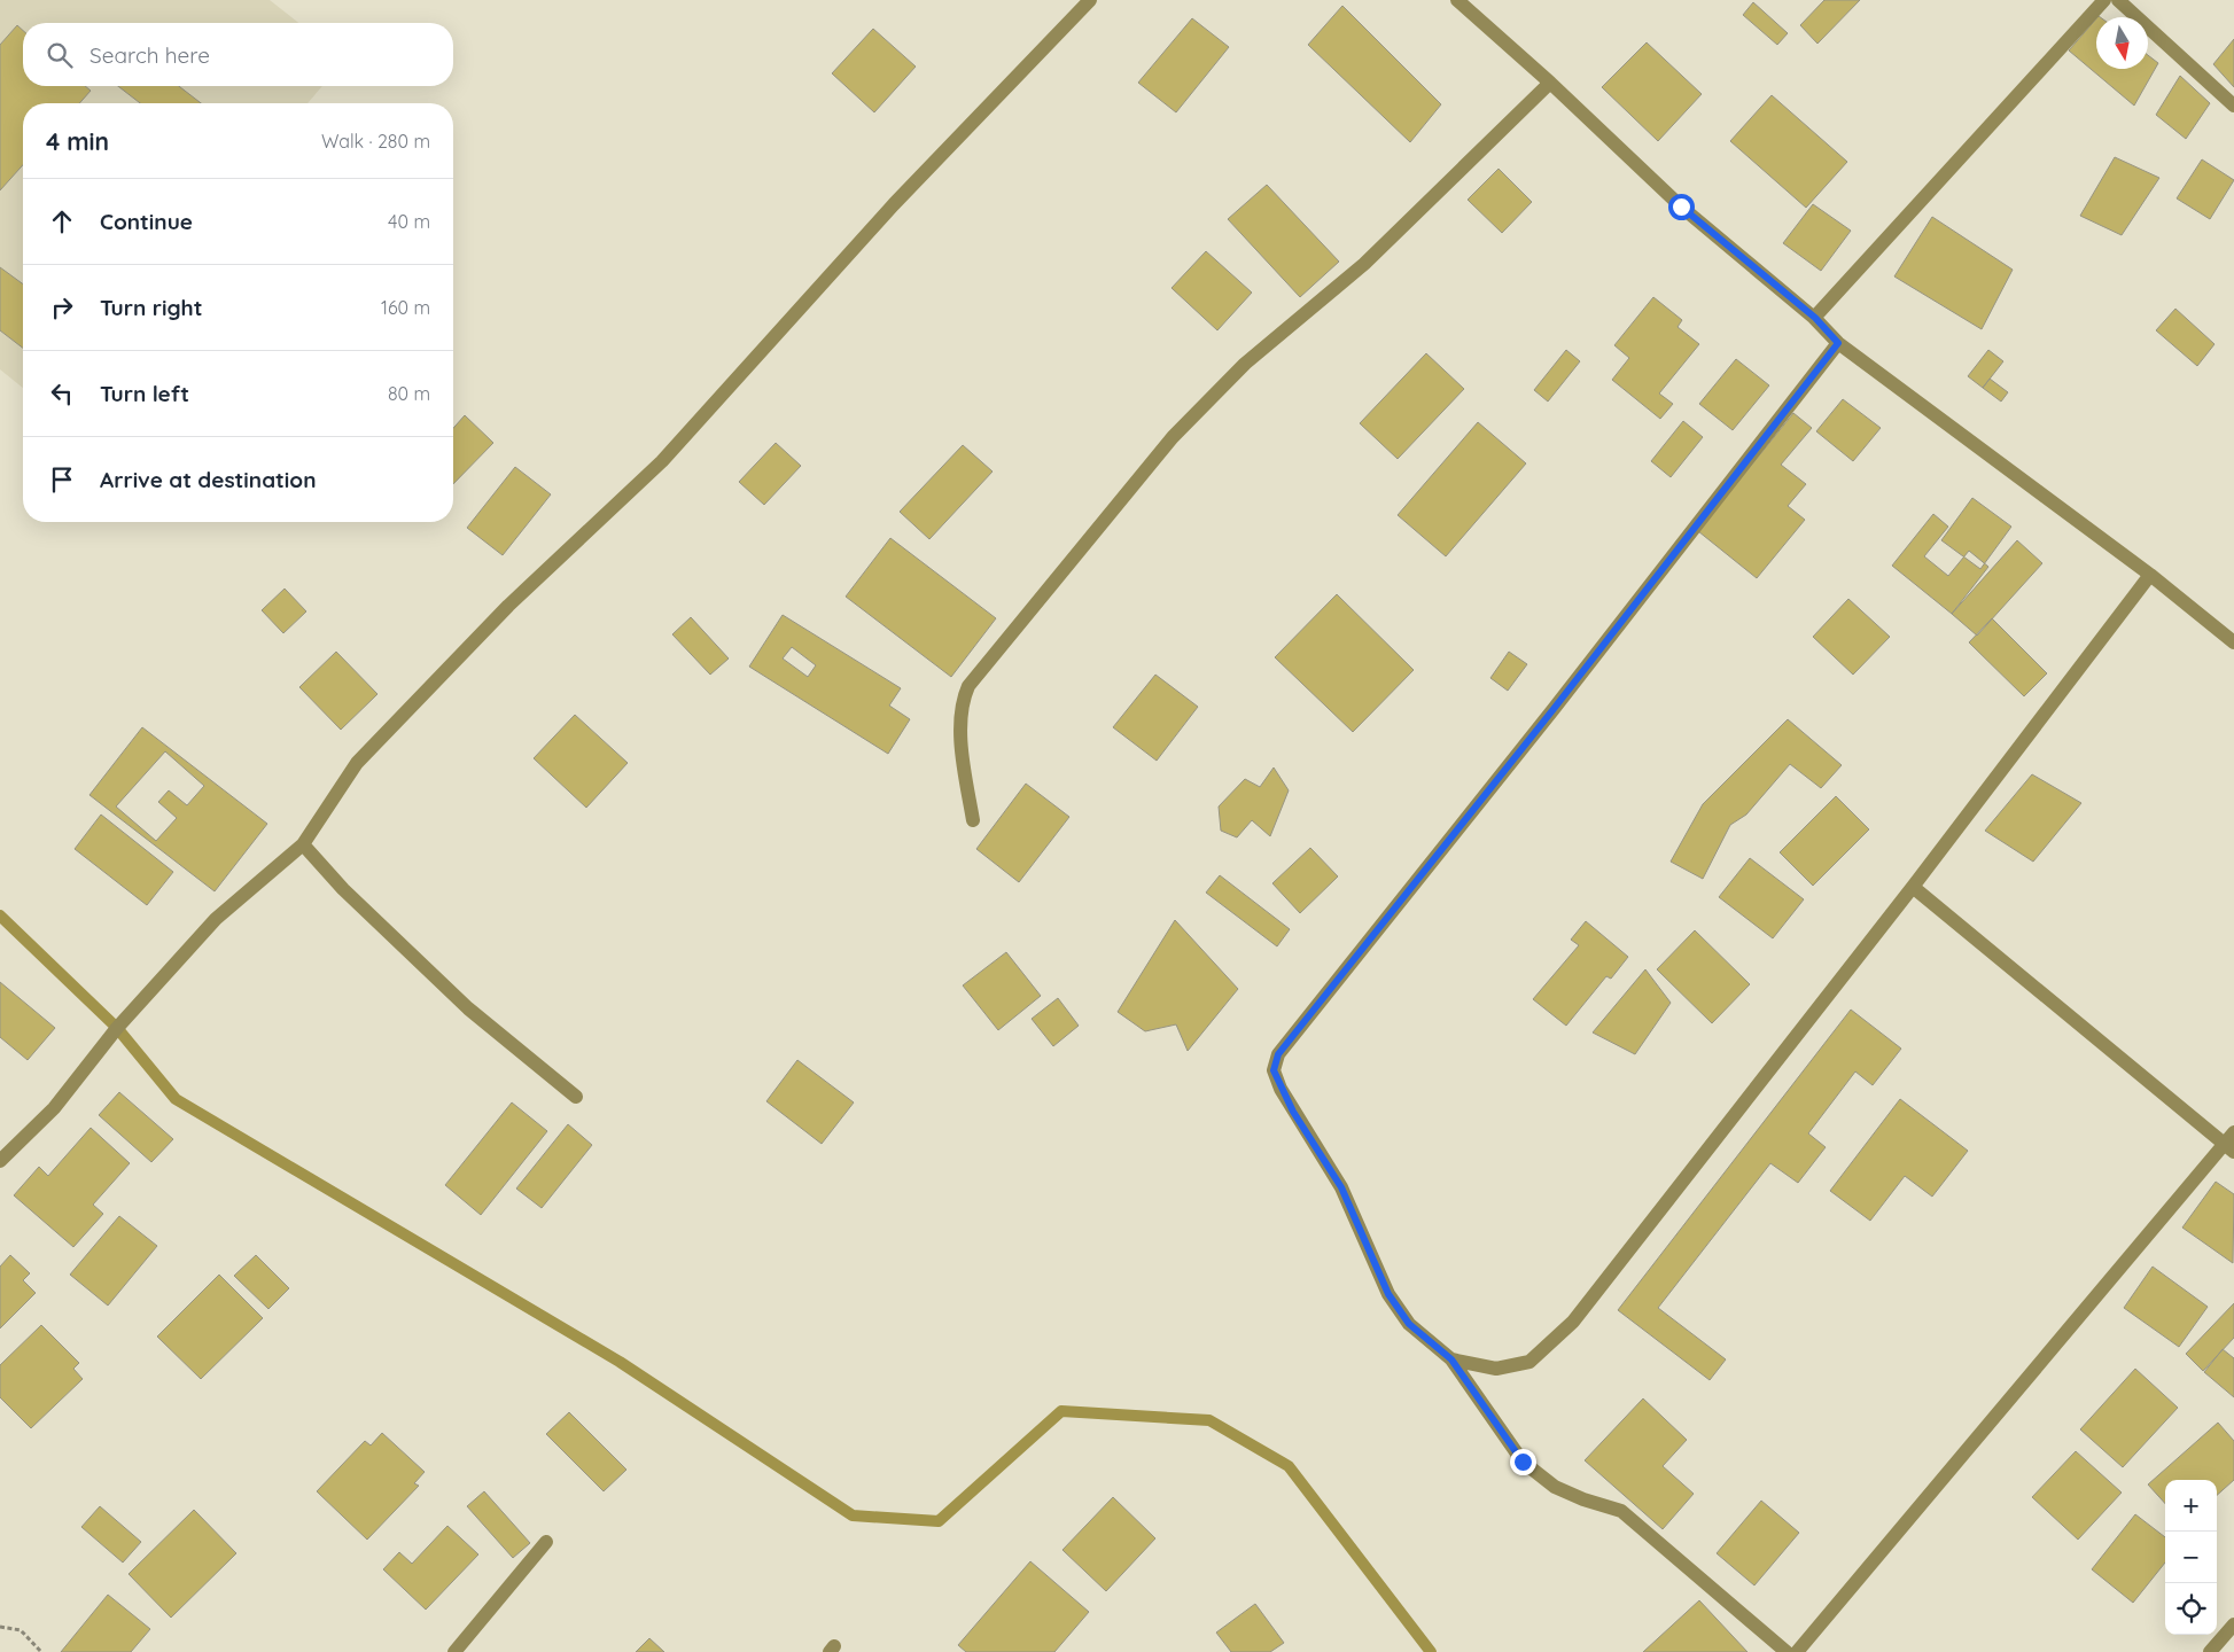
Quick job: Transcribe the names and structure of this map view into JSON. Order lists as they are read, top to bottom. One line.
{"north":"bottom","page":{"search":"Search here","heading":["4 min","Walk · 280 m"],"list":[["Continue","40 m"],["Turn right","160 m"],["Turn left","80 m"],"Arrive at destination"],"map_buttons":["+","−"]}}
